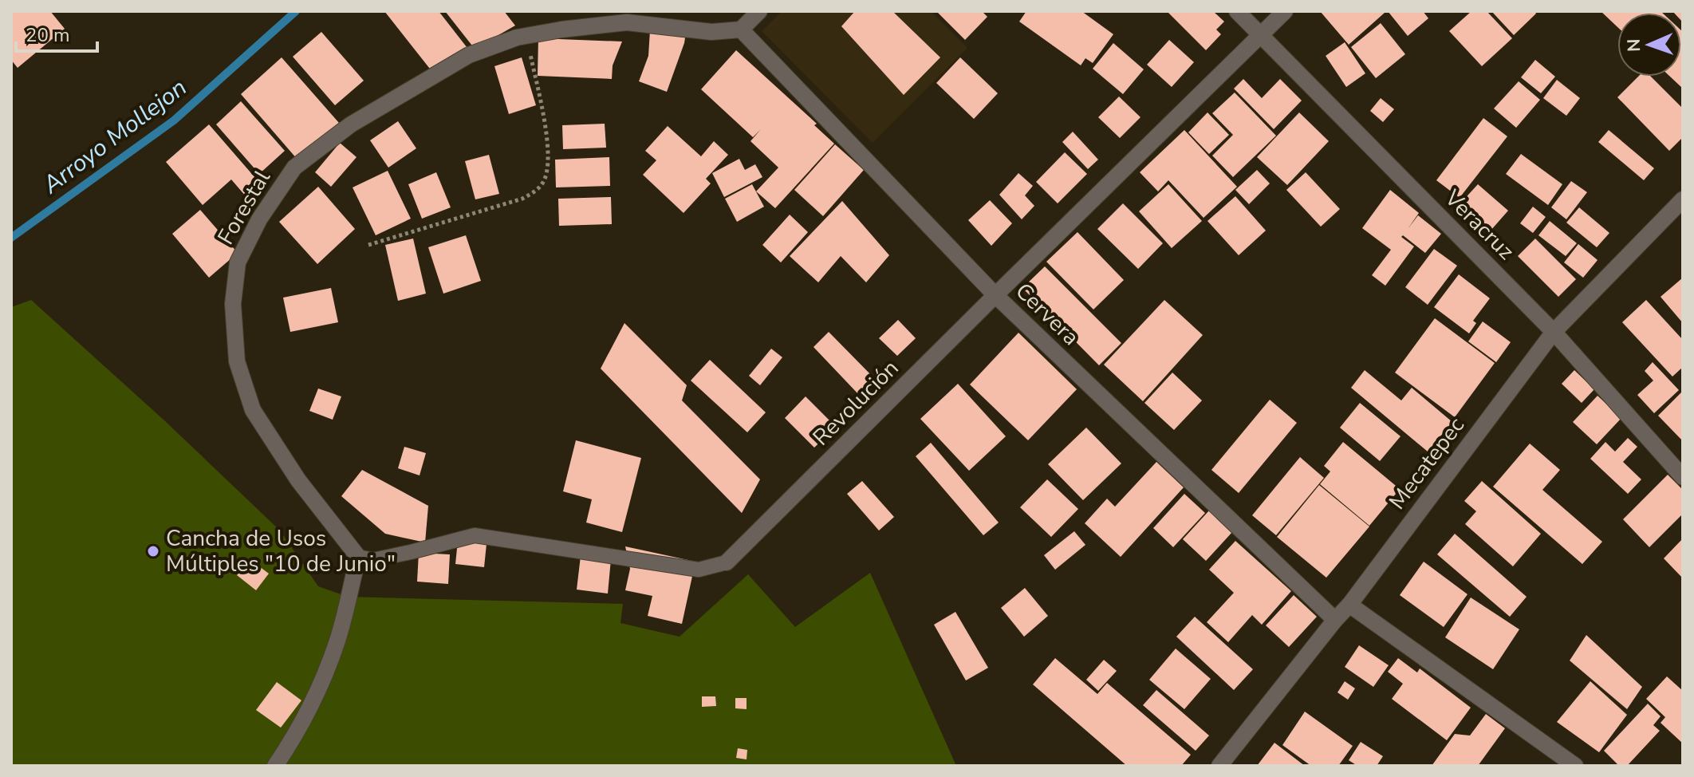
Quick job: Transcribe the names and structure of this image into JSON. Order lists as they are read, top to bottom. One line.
{"streets":{"street":["Forestal","Veracruz","Cervera","Revolución","Mecatepec"]},"crossings":[["Forestal","Cervera"],["Forestal","Revolución"],["Veracruz","Revolución"],["Veracruz","Mecatepec"],["Cervera","Revolución"],["Cervera","Mecatepec"]],"water":["Arroyo Mollejon"],"places":["Cancha de Usos Múltiples \"10 de Junio\""],"scale_bar":"20 m","north":"left"}
